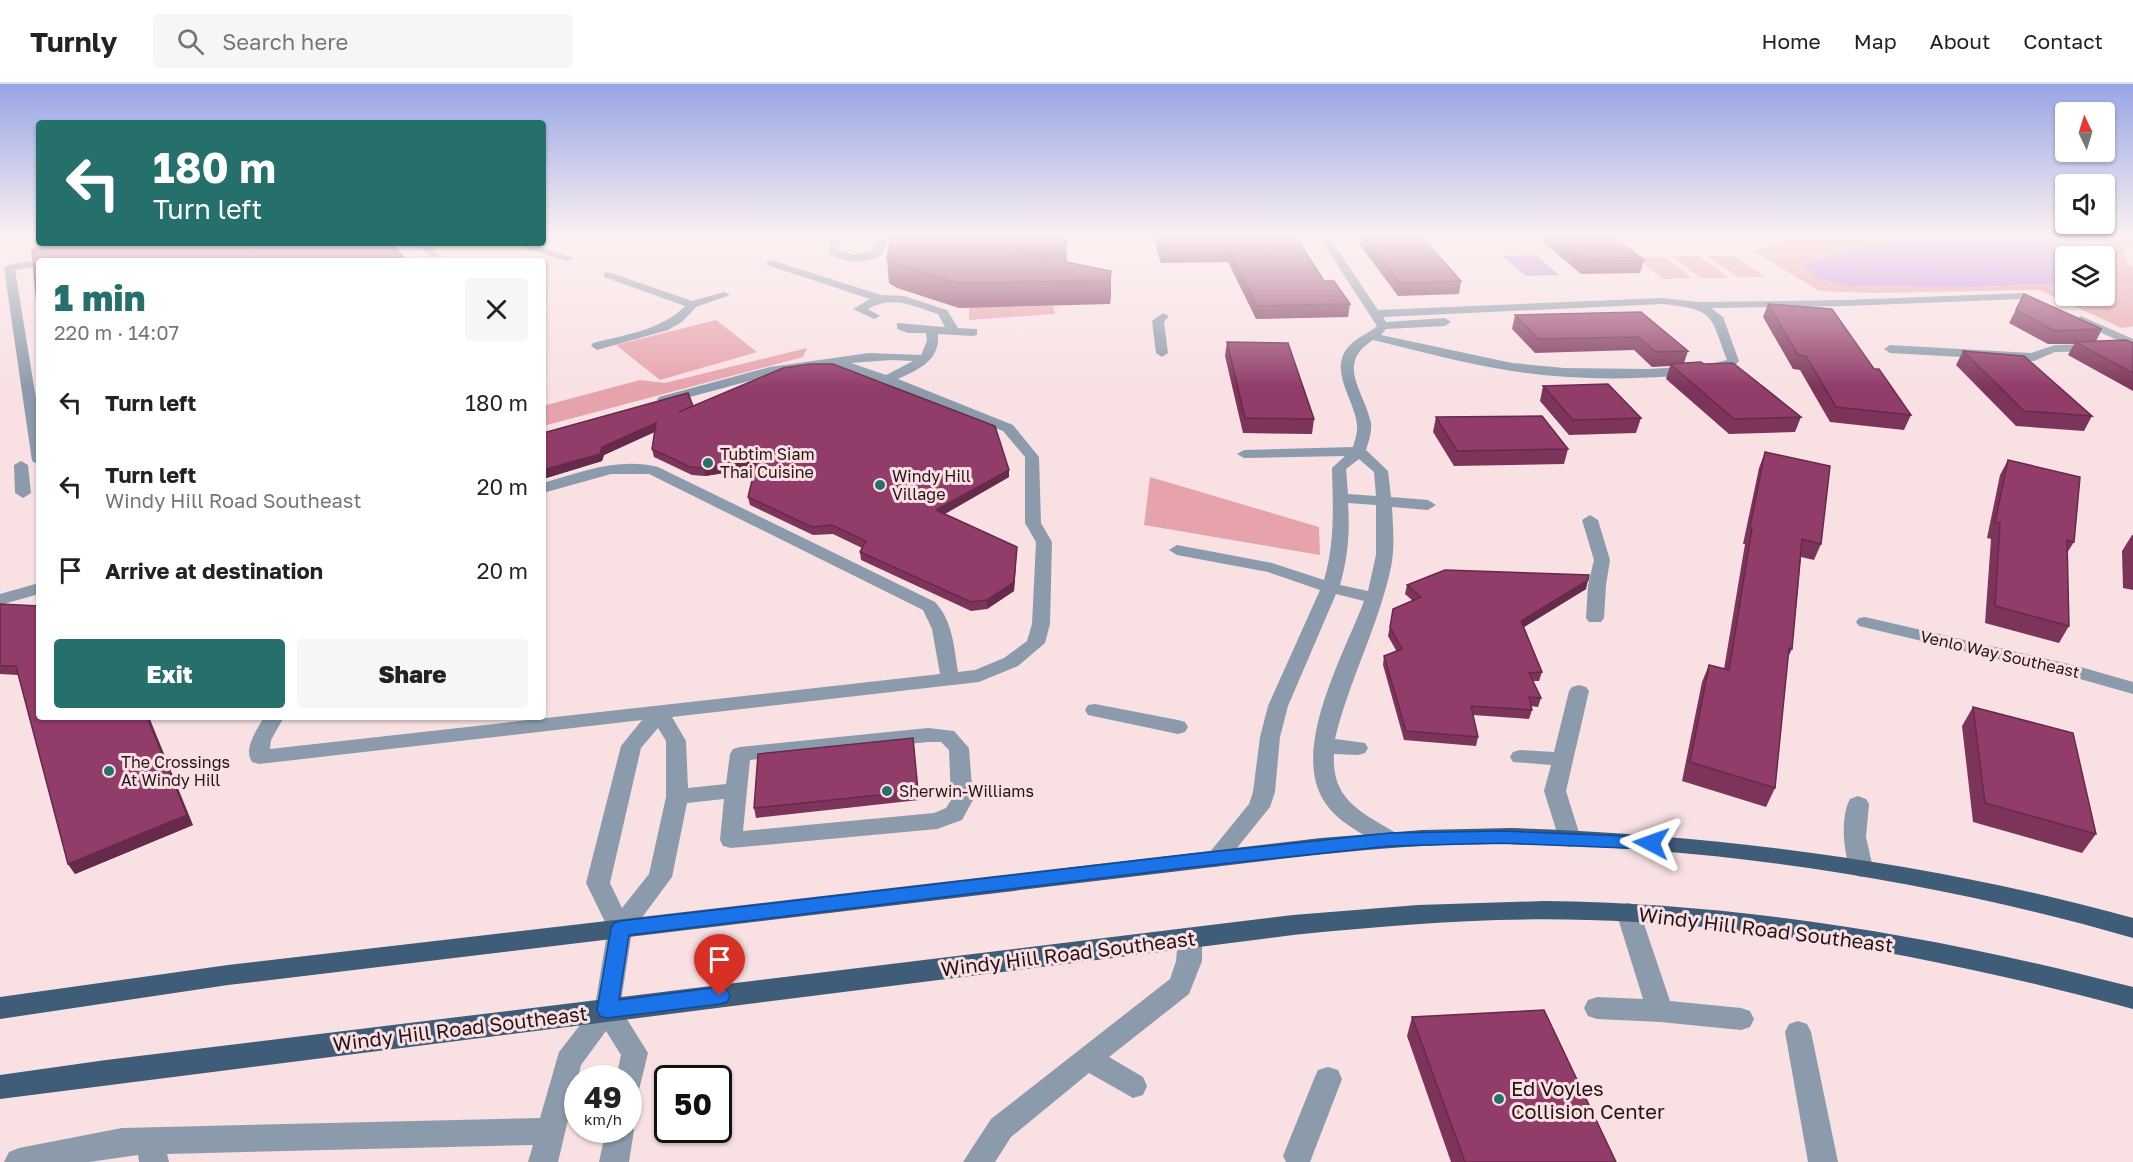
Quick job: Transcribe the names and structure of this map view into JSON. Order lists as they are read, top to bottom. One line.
{"streets":{"main road":["Windy Hill Road Southeast"],"street":["Venlo Way Southeast"]},"places":["Tubtim Siam Thai Cuisine","Windy Hill Village","The Crossings At Windy Hill","Sherwin-Williams","Ed Voyles Collision Center"],"north":"top","page":{"header":"Turnly","search":"Search here","nav":["Home","Map","About","Contact"],"turn":["180 m","Turn left"],"heading":["1 min","220 m · 14:07"],"list":[{"name":"Turn left","value":"180 m"},{"name":"Turn left","note":"Windy Hill Road Southeast","value":"20 m"},{"name":"Arrive at destination","value":"20 m"}],"buttons":["Exit","Share"],"speed":"49 km/h","limit":"50"}}
